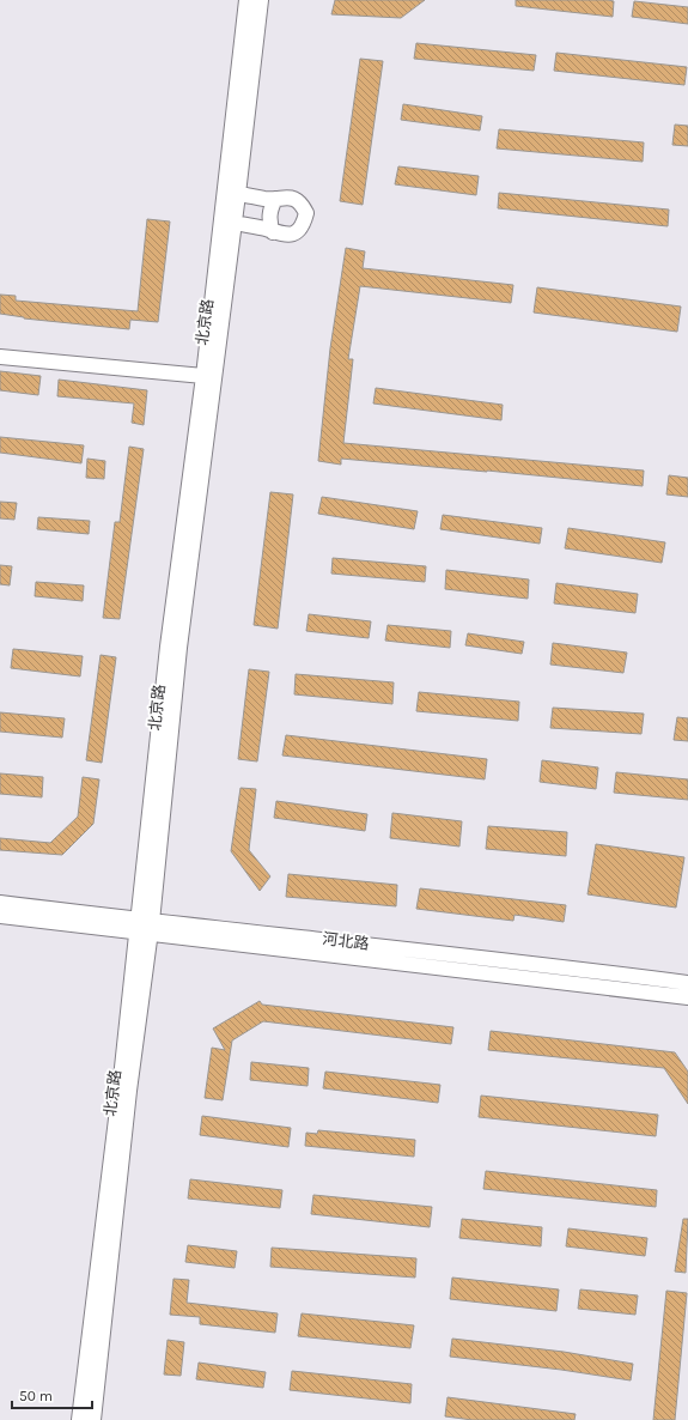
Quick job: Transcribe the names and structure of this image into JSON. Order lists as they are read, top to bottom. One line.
{"streets":{"street":["北京路","河北路"]},"crossings":[["北京路","河北路"]],"scale_bar":"50 m"}
